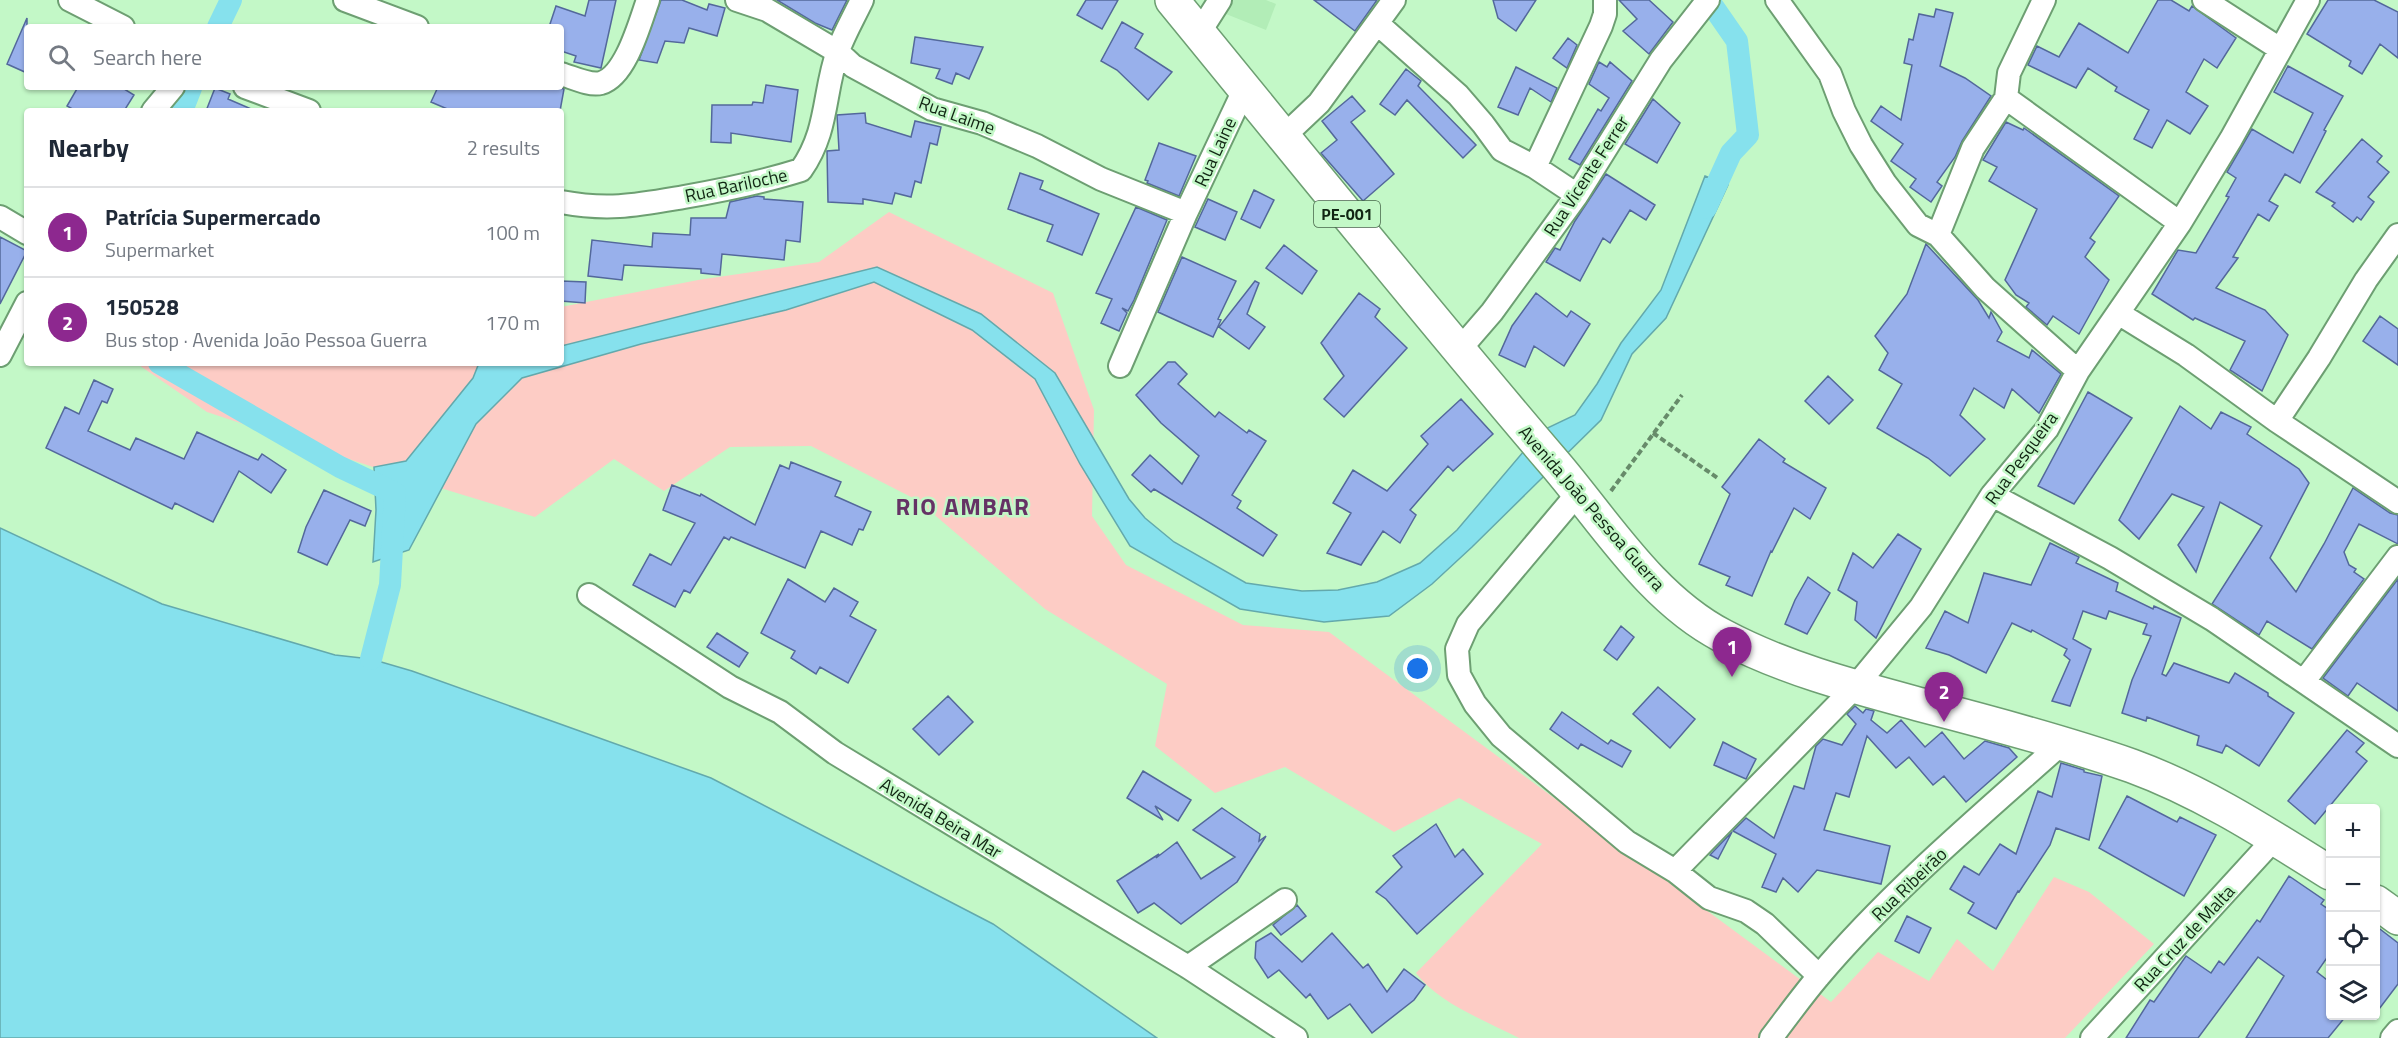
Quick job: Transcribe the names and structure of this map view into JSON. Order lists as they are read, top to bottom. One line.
{"streets":{"main road":["PE-001","Avenida João Pessoa Guerra"],"street":["Rua Laime","Rua Laine","Rua Vicente Ferrer","Rua Bariloche","Rua Pesqueira","Avenida Beira Mar","Rua Ribeirão","Rua Cruz de Malta"]},"crossings":[["Rua Laime","Rua Laine"],["Rua Laime","Rua Bariloche"],["Rua Laine","Avenida João Pessoa Guerra"],["Rua Vicente Ferrer","Avenida João Pessoa Guerra"],["Rua Pesqueira","Avenida João Pessoa Guerra"],["Avenida João Pessoa Guerra","Rua Ribeirão"],["Avenida João Pessoa Guerra","Rua Cruz de Malta"]],"districts":["RIO AMBAR"],"page":{"search":"Search here","heading":["Nearby","2 results"],"list":[{"mark":"1","name":"Patrícia Supermercado","note":"Supermarket","value":"100 m"},{"mark":"2","name":"150528","note":"Bus stop · Avenida João Pessoa Guerra","value":"170 m"}],"pins":["1","2"],"map_buttons":["+","−"]}}
